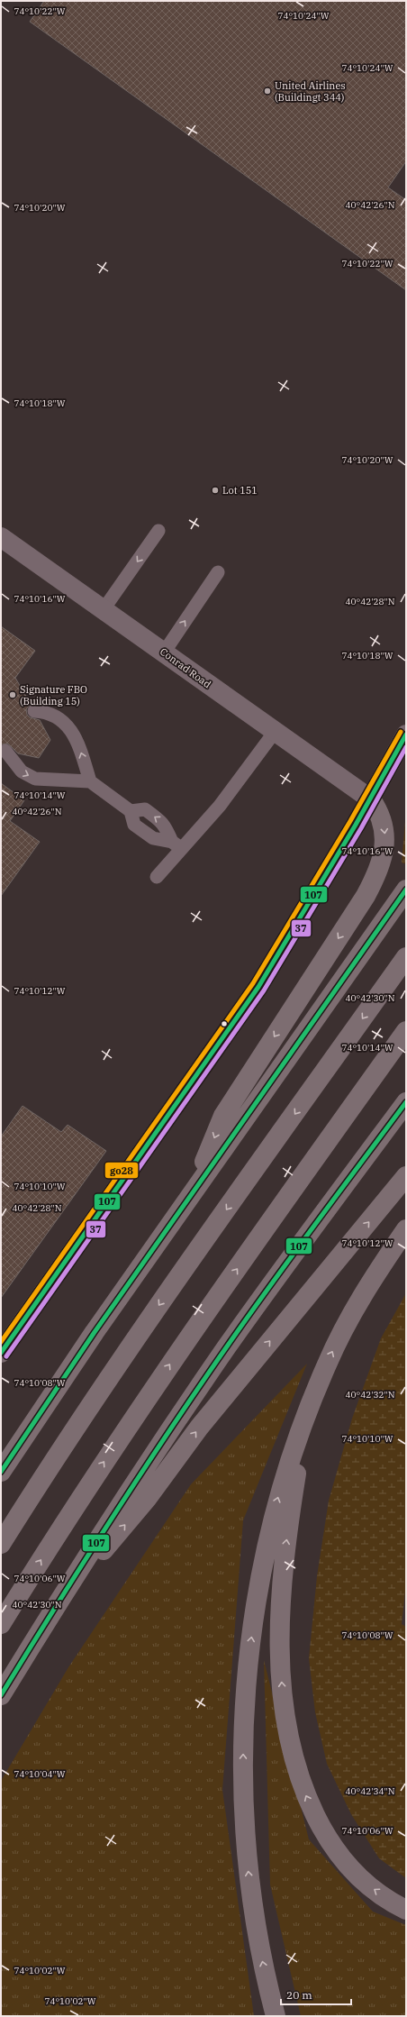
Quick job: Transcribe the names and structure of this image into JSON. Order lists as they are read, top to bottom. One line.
{"streets":{"street":["Conrad Road"]},"places":["United Airlines (Buildingt 344)","Lot 151","Signature FBO (Building 15)"],"lines":["transit line go28","transit line 107","transit line 37"],"scale_bar":"20 m","coordinates":["74°10'22\"W","74°10'24\"W","40°42'26\"N","74°10'20\"W","74°10'18\"W","74°10'16\"W","40°42'28\"N","74°10'14\"W","74°10'12\"W","40°42'30\"N","74°10'10\"W","74°10'08\"W","40°42'32\"N","74°10'06\"W","74°10'04\"W","40°42'34\"N","74°10'02\"W"]}
